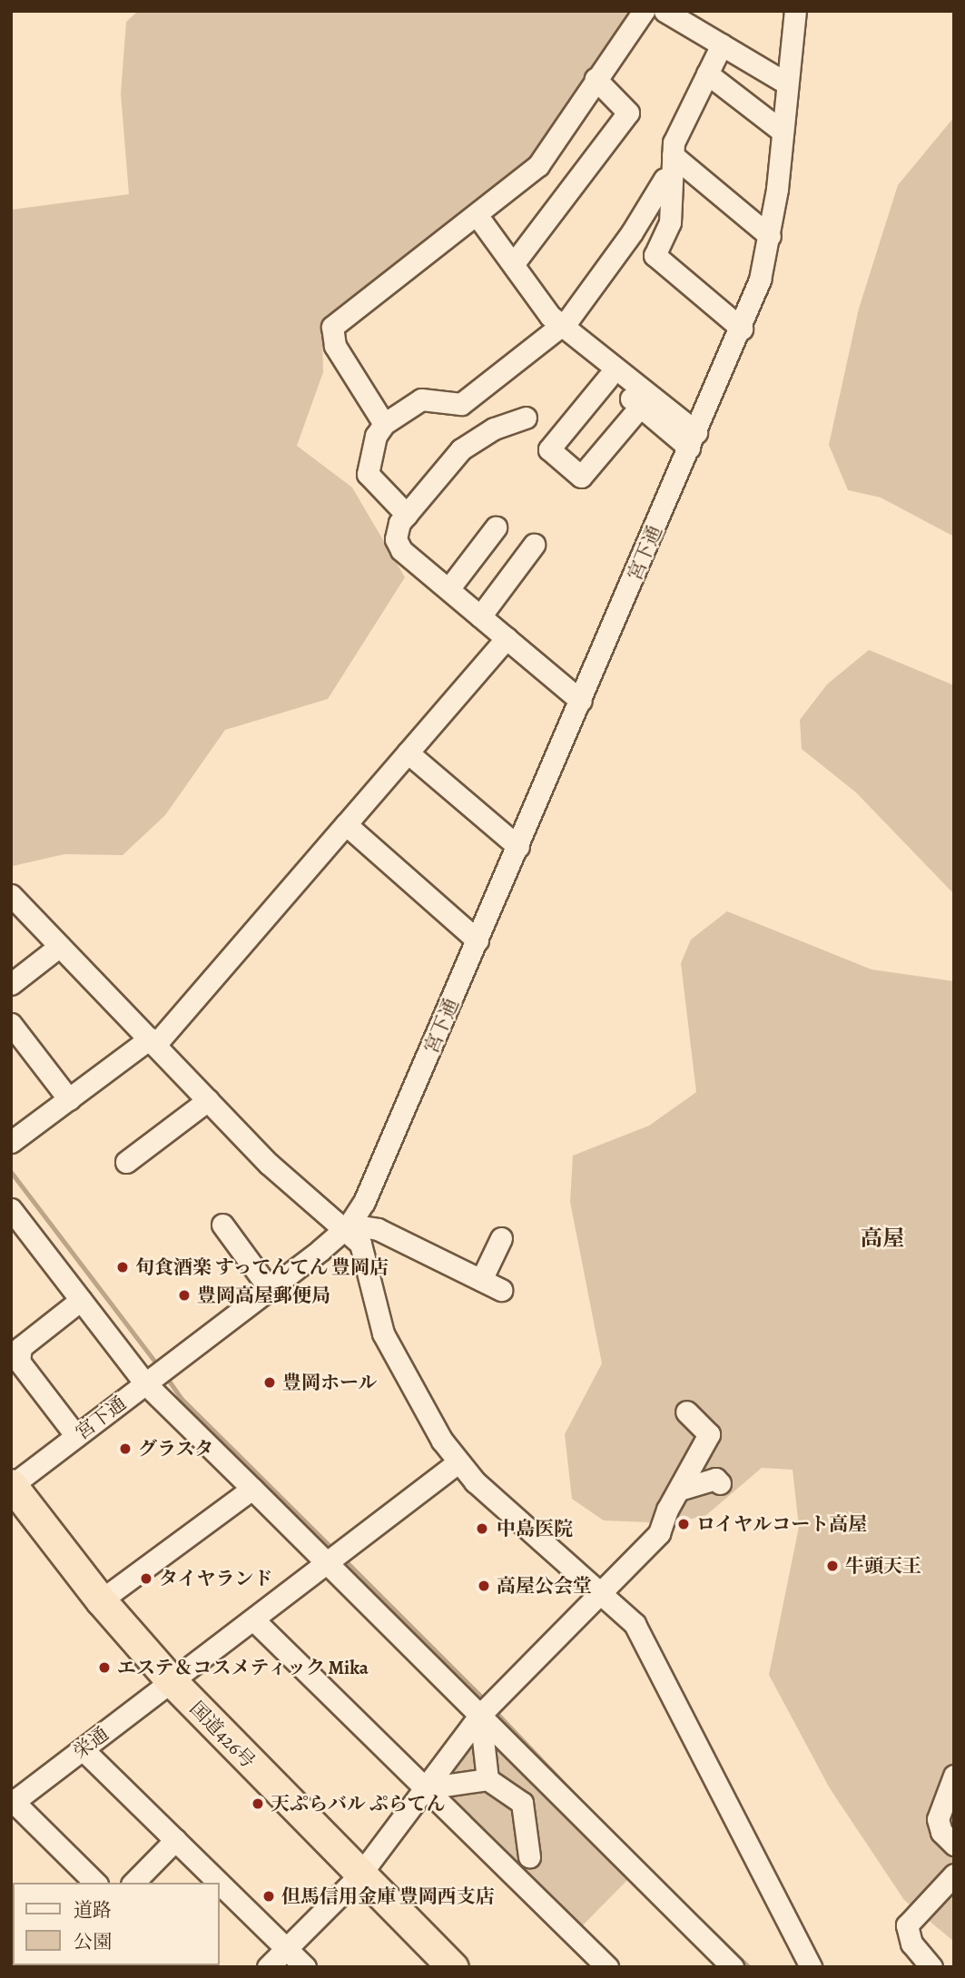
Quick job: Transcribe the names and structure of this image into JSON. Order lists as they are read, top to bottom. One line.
{"streets":{"highway":["国道426号"],"street":["宮下通","栄通"]},"crossings":[["宮下通","国道426号"],["国道426号","栄通"]],"districts":["高屋"],"places":["旬食酒楽 すってんてん 豊岡店","豊岡高屋郵便局","豊岡ホール","グラスタ","ロイヤルコート高屋","中島医院","牛頭天王","タイヤランド","高屋公会堂","エステ＆コスメティック Mika","天ぷらバル ぷらてん","但馬信用金庫 豊岡西支店"],"legend":["道路","公園"]}
